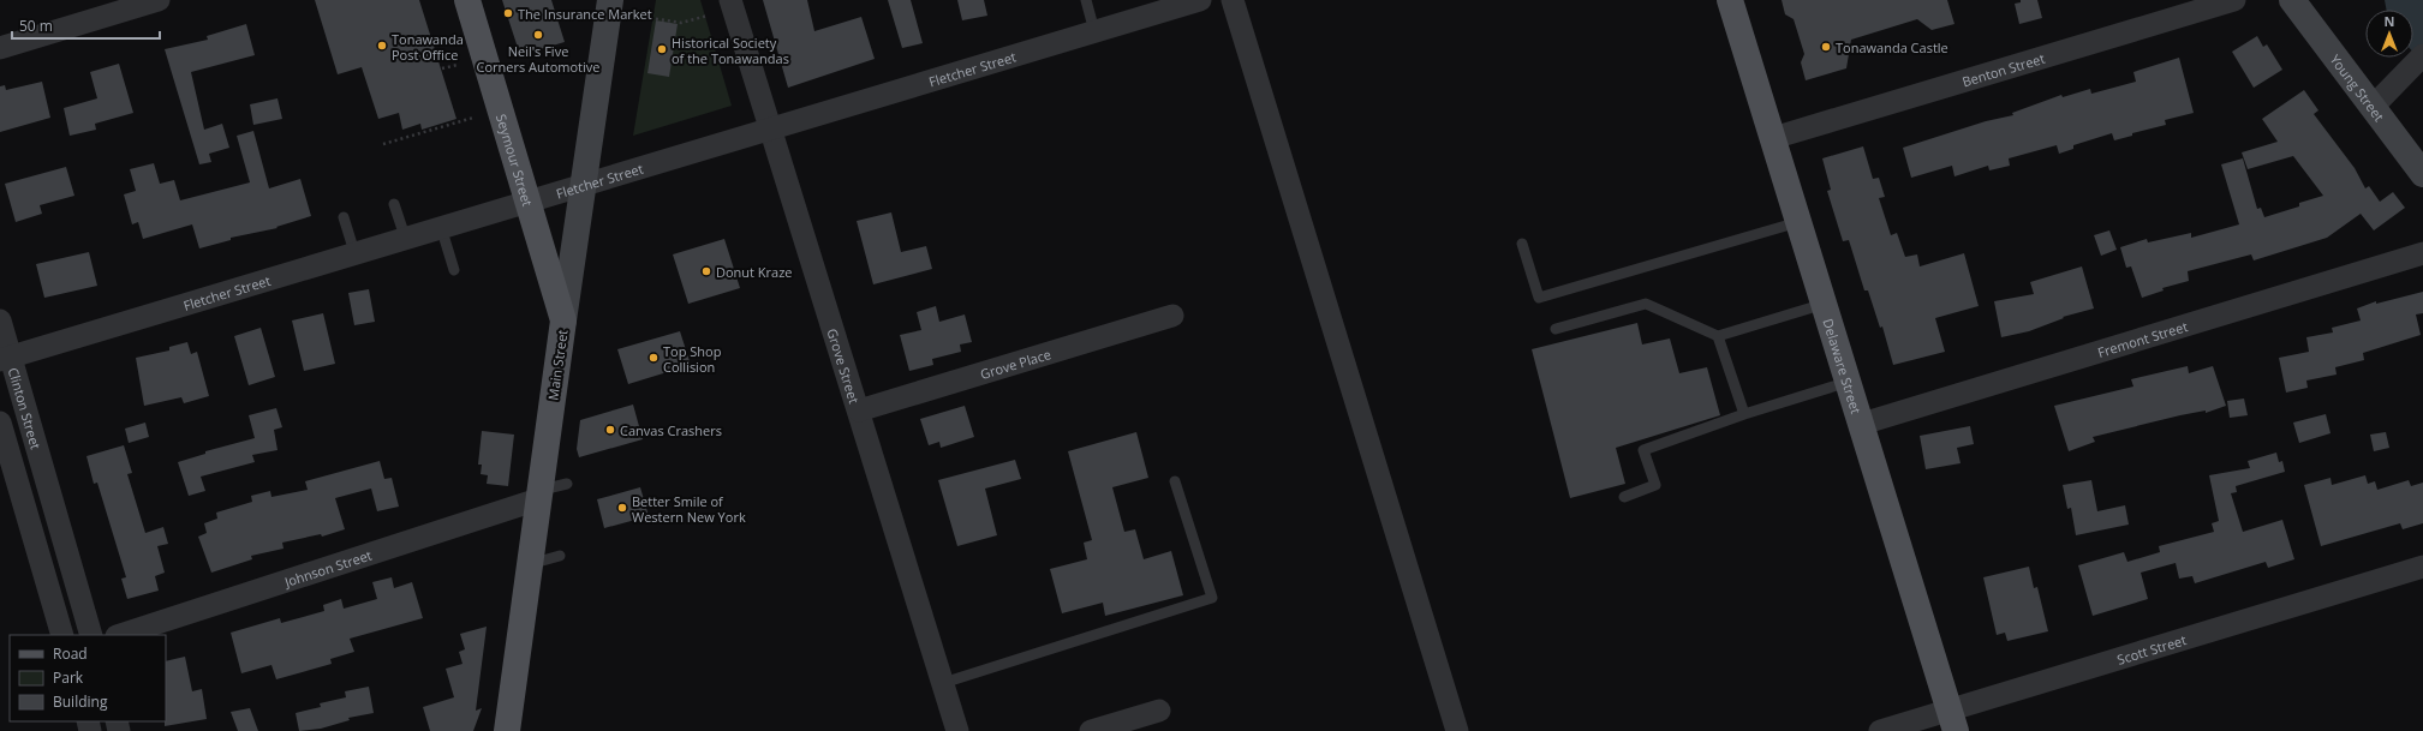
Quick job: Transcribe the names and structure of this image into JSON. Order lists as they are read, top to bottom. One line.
{"streets":{"main road":["Seymour Street","Main Street","Delaware Street"],"street":["Fletcher Street","Benton Street","Young Street","Fremont Street","Grove Place","Grove Street","Clinton Street","Johnson Street","Scott Street"]},"crossings":[["Fletcher Street","Seymour Street"],["Fletcher Street","Main Street"],["Fletcher Street","Grove Street"],["Fletcher Street","Clinton Street"],["Benton Street","Delaware Street"],["Seymour Street","Main Street"],["Fremont Street","Delaware Street"],["Grove Place","Grove Street"],["Main Street","Johnson Street"],["Delaware Street","Scott Street"]],"places":["The Insurance Market","Neil's Five Corners Automotive","Tonawanda Post Office","Tonawanda Castle","Historical Society of the Tonawandas","Donut Kraze","Top Shop Collision","Canvas Crashers","Better Smile of Western New York"],"legend":["Road","Park","Building"],"scale_bar":"50 m","north":"top"}
